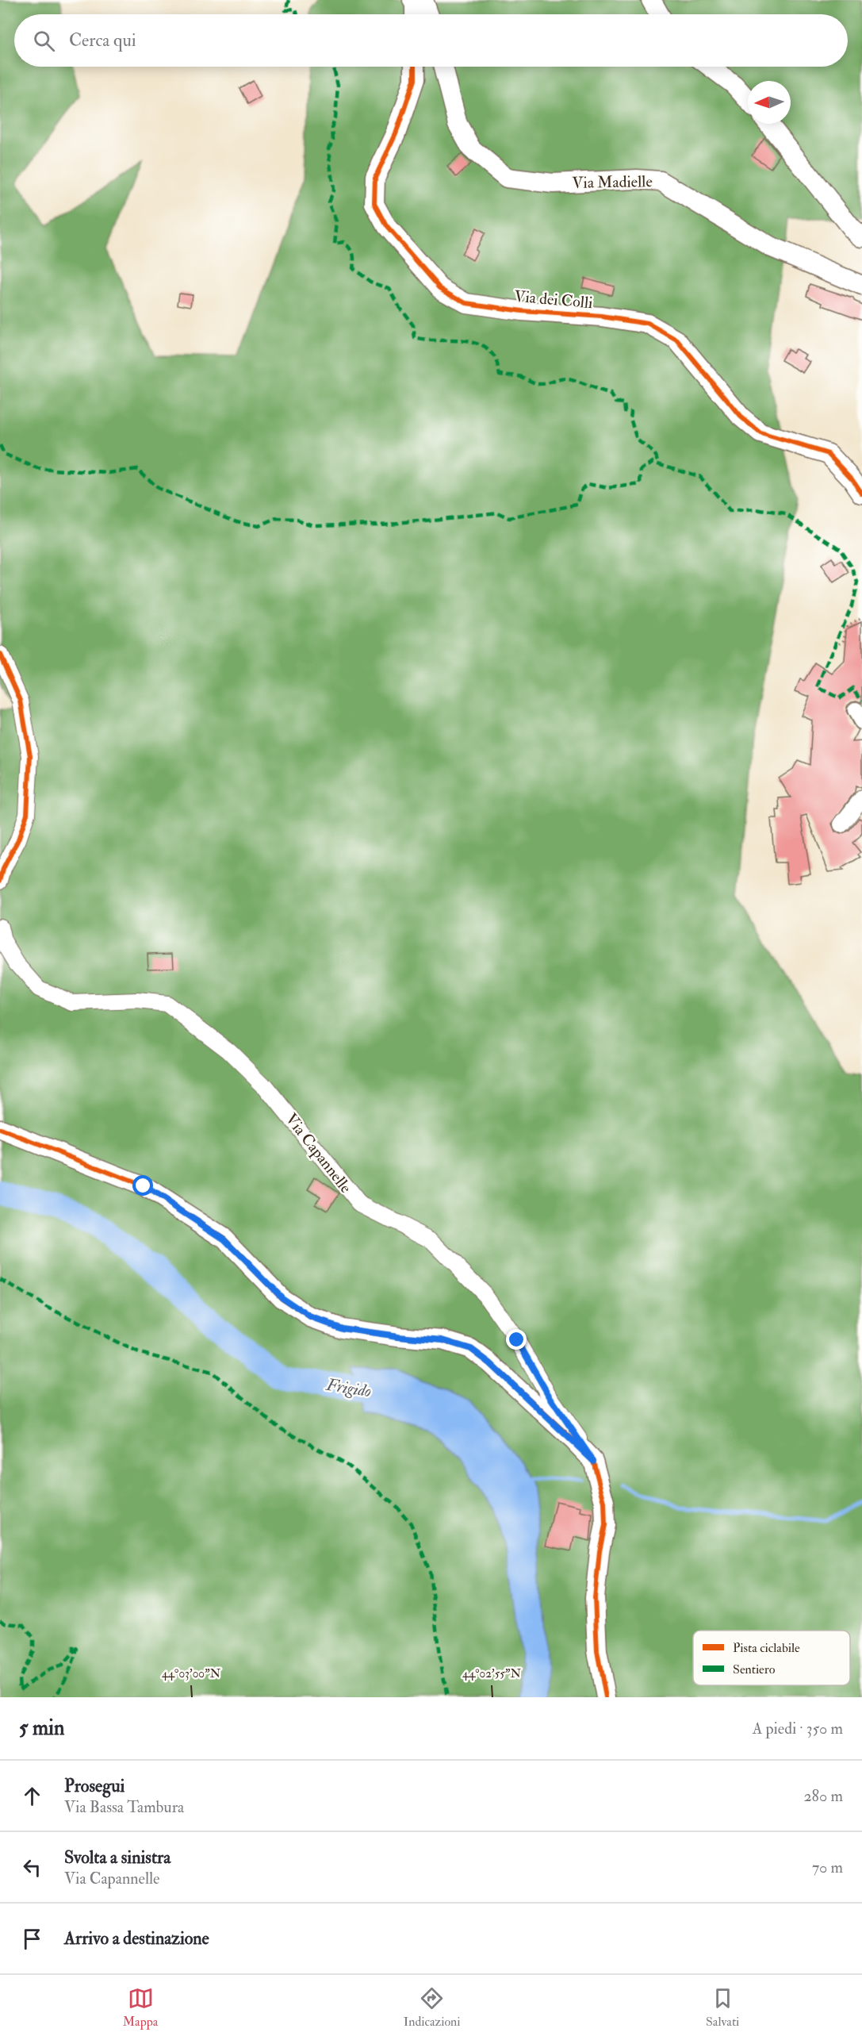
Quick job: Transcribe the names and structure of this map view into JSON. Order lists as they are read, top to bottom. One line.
{"streets":{"street":["Via Madielle","Via dei Colli","Via Capannelle"]},"water":["Frigido"],"legend":["Pista ciclabile","Sentiero"],"north":"left","page":{"search":"Cerca qui","heading":["5 min","A piedi · 350 m"],"list":[["Prosegui","Via Bassa Tambura","280 m"],["Svolta a sinistra","Via Capannelle","70 m"],"Arrivo a destinazione"],"nav":["Mappa","Indicazioni","Salvati"]},"coordinates":["44°03'00\"N","44°02'55\"N"]}
